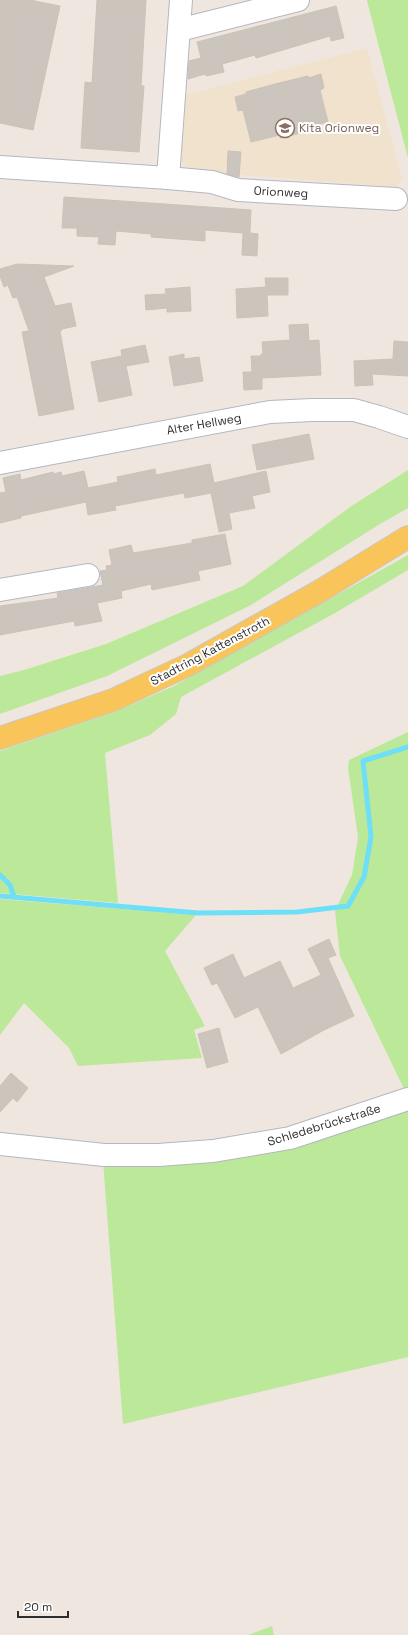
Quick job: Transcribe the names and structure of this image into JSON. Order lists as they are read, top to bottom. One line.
{"streets":{"main road":["Stadtring Kattenstroth"],"street":["Orionweg","Alter Hellweg","Schledebrückstraße"]},"places":{"school or university":["Kita Orionweg"]},"scale_bar":"20 m"}
